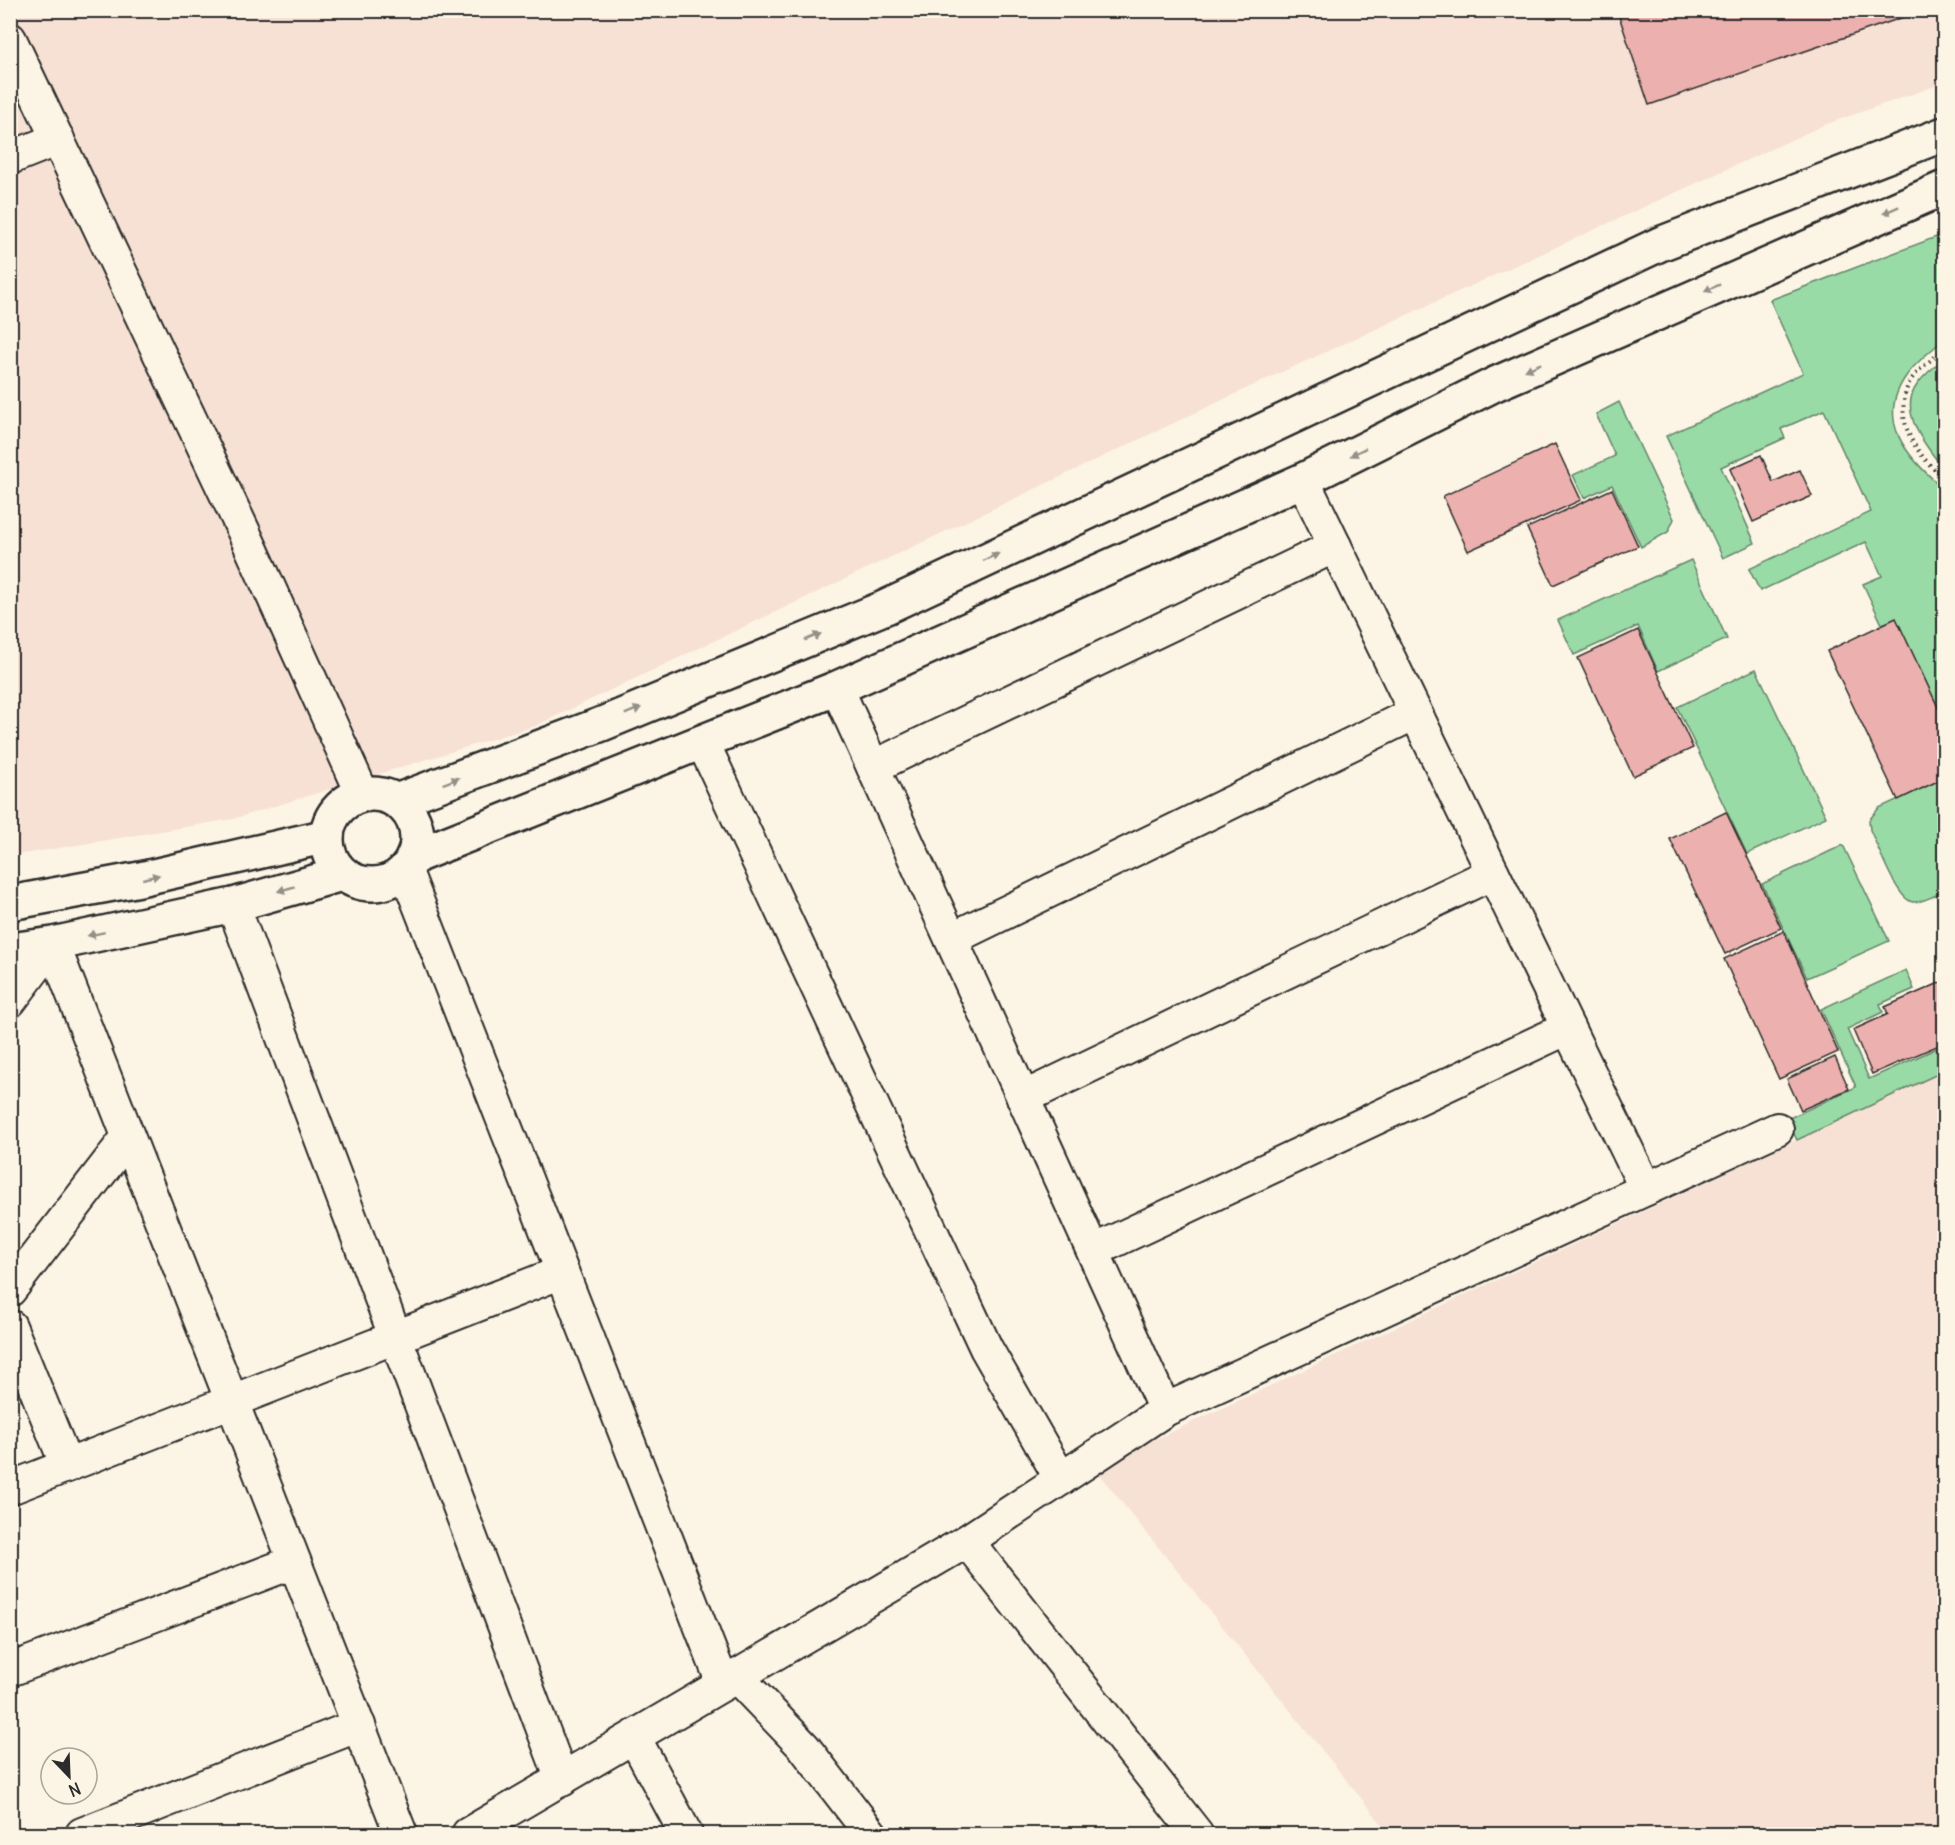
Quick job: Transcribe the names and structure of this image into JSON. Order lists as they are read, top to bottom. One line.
{"north":"bottom right"}
